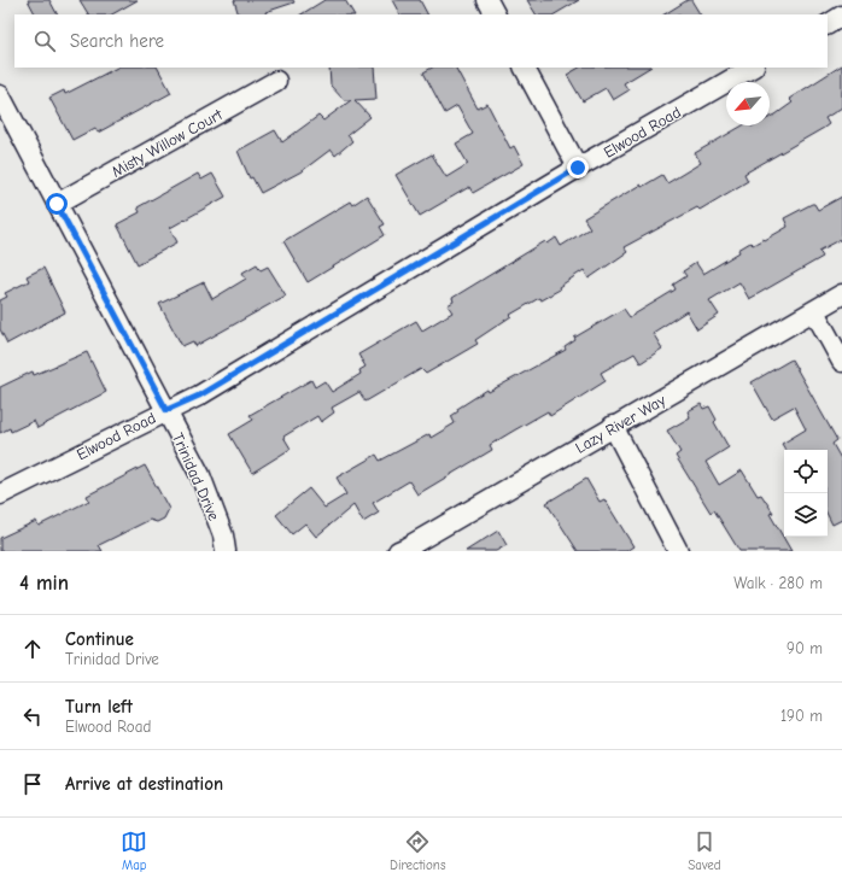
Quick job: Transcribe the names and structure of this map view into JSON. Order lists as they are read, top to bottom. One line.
{"streets":{"street":["Elwood Road","Misty Willow Court","Lazy River Way","Trinidad Drive"]},"crossings":[["Elwood Road","Trinidad Drive"],["Misty Willow Court","Trinidad Drive"]],"north":"bottom left","page":{"search":"Search here","heading":["4 min","Walk · 280 m"],"list":[["Continue","Trinidad Drive","90 m"],["Turn left","Elwood Road","190 m"],"Arrive at destination"],"nav":["Map","Directions","Saved"]}}
